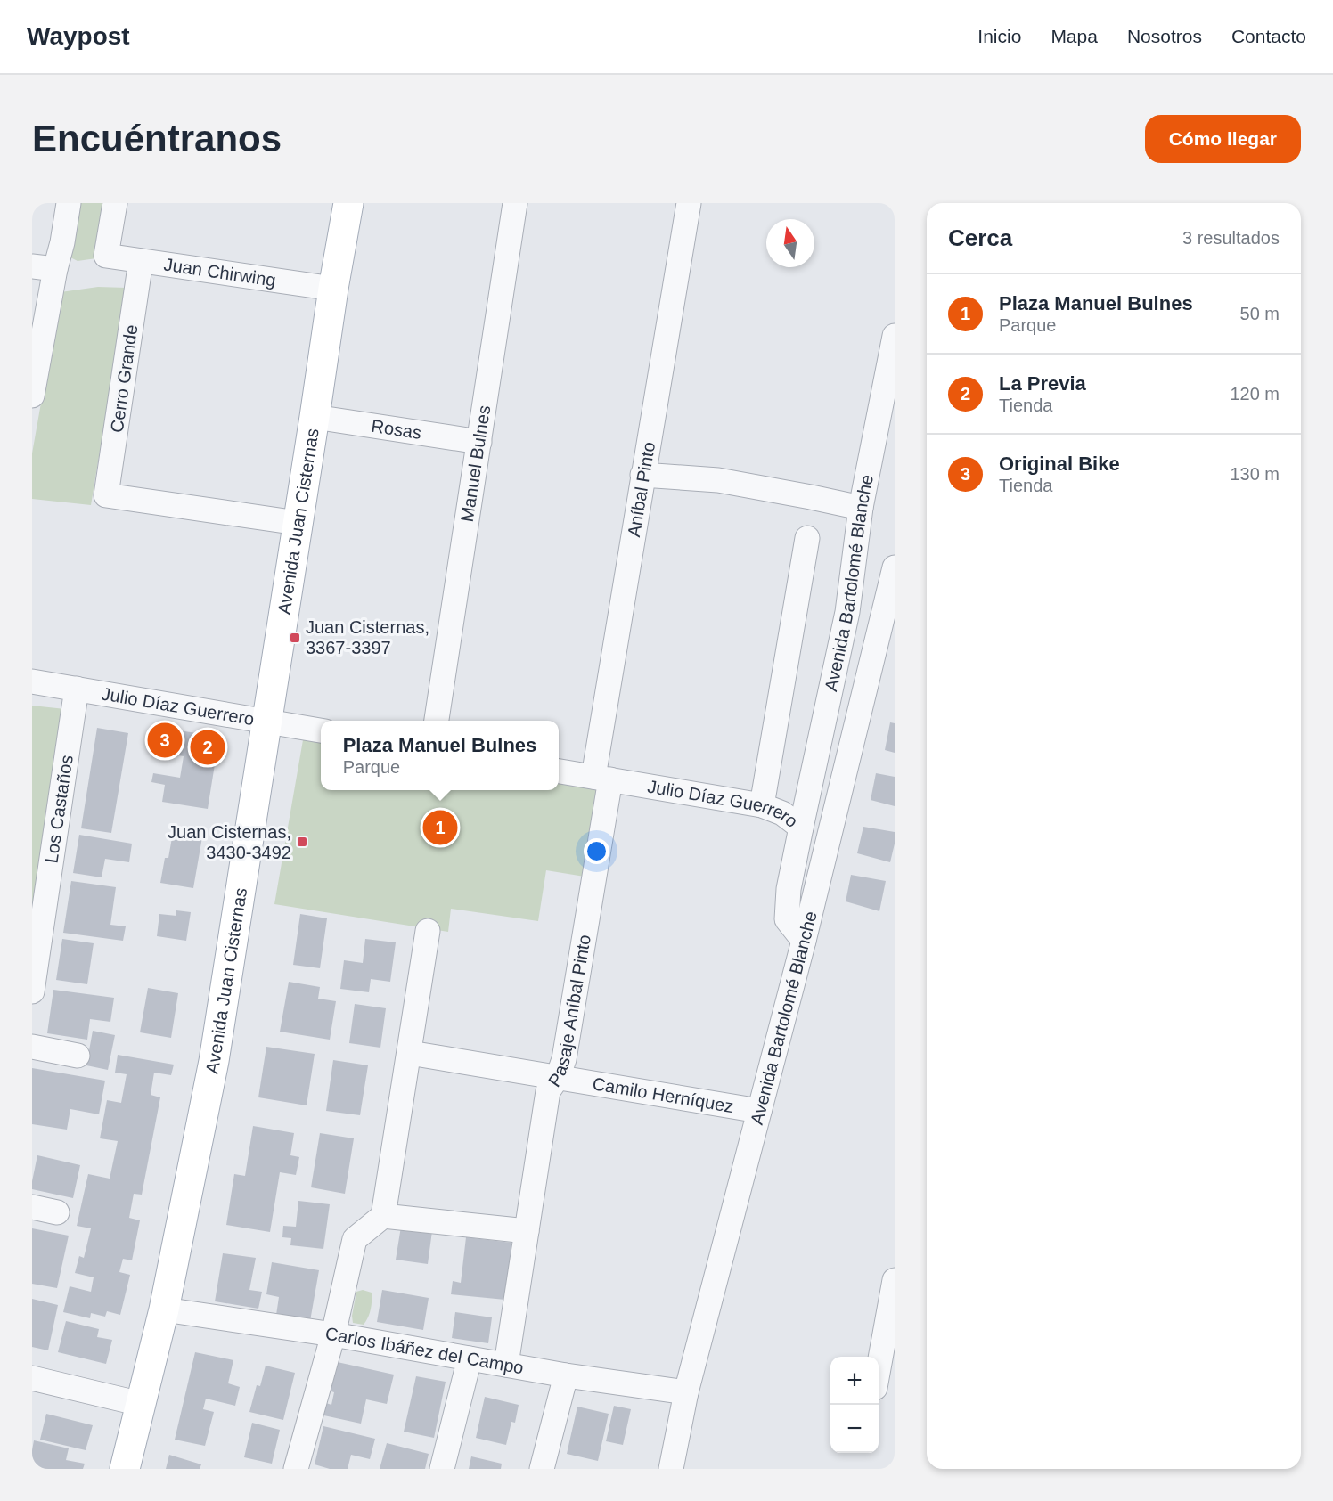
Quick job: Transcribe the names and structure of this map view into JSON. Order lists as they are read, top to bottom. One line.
{"streets":{"main road":["Avenida Juan Cisternas"],"street":["Juan Chirwing","Cerro Grande","Rosas","Manuel Bulnes","Aníbal Pinto","Avenida Bartolomé Blanche","Julio Díaz Guerrero","Los Castaños","Pasaje Aníbal Pinto","Camilo Herníquez","Carlos Ibáñez del Campo"]},"crossings":[["Juan Chirwing","Cerro Grande"],["Juan Chirwing","Avenida Juan Cisternas"],["Cerro Grande","Avenida Juan Cisternas"],["Rosas","Manuel Bulnes"],["Rosas","Avenida Juan Cisternas"],["Aníbal Pinto","Julio Díaz Guerrero"],["Aníbal Pinto","Pasaje Aníbal Pinto"],["Avenida Juan Cisternas","Julio Díaz Guerrero"],["Avenida Juan Cisternas","Carlos Ibáñez del Campo"],["Avenida Bartolomé Blanche","Julio Díaz Guerrero"],["Avenida Bartolomé Blanche","Camilo Herníquez"],["Avenida Bartolomé Blanche","Carlos Ibáñez del Campo"],["Julio Díaz Guerrero","Los Castaños"],["Julio Díaz Guerrero","Pasaje Aníbal Pinto"],["Pasaje Aníbal Pinto","Camilo Herníquez"],["Pasaje Aníbal Pinto","Carlos Ibáñez del Campo"]],"places":{"transit":["Juan Cisternas, 3367-3397","Juan Cisternas, 3430-3492"]},"north":"top","page":{"header":"Waypost","nav":["Inicio","Mapa","Nosotros","Contacto"],"buttons":"Cómo llegar","title":"Encuéntranos","heading":["Cerca","3 resultados"],"list":[{"mark":"1","name":"Plaza Manuel Bulnes","note":"Parque","value":"50 m"},{"mark":"2","name":"La Previa","note":"Tienda","value":"120 m"},{"mark":"3","name":"Original Bike","note":"Tienda","value":"130 m"}],"popup":["Plaza Manuel Bulnes","Parque"],"pins":["3","2","1"],"map_buttons":["+","−"]}}
